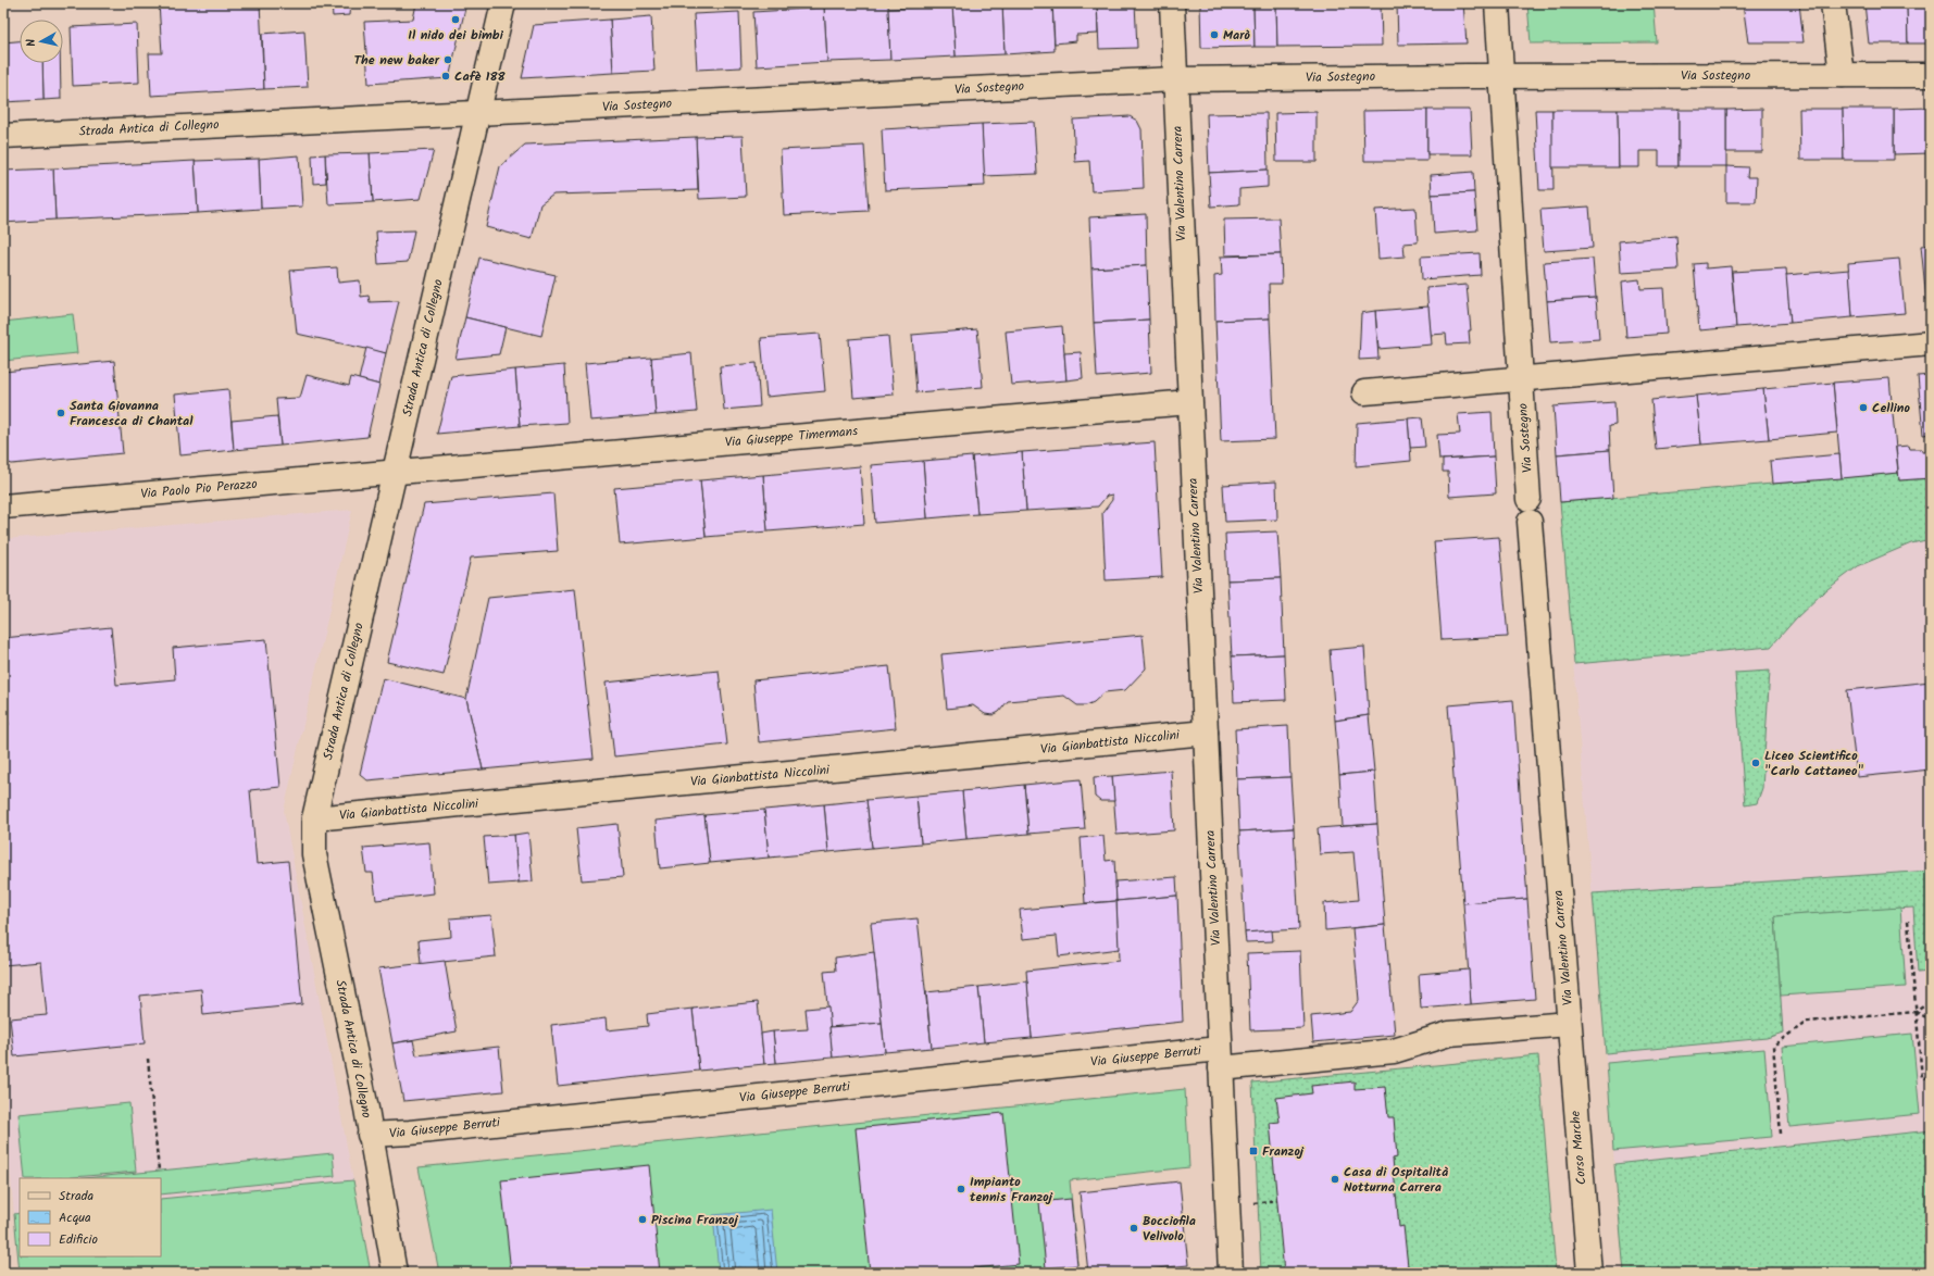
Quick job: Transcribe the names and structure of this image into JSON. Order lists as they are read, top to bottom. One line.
{"streets":{"street":["Via Sostegno","Strada Antica di Collegno","Via Valentino Carrera","Via Giuseppe Timermans","Via Paolo Pio Perazzo","Via Gianbattista Niccolini","Via Giuseppe Berruti","Corso Marche"]},"crossings":[["Via Sostegno","Strada Antica di Collegno"],["Via Sostegno","Via Valentino Carrera"],["Strada Antica di Collegno","Via Giuseppe Timermans"],["Strada Antica di Collegno","Via Paolo Pio Perazzo"],["Strada Antica di Collegno","Via Gianbattista Niccolini"],["Strada Antica di Collegno","Via Giuseppe Berruti"],["Via Valentino Carrera","Via Giuseppe Timermans"],["Via Valentino Carrera","Via Gianbattista Niccolini"],["Via Valentino Carrera","Via Giuseppe Berruti"],["Via Valentino Carrera","Corso Marche"],["Via Giuseppe Timermans","Via Paolo Pio Perazzo"]],"places":{"other":["Il nido dei bimbi","Marò","The new baker","Cafè 188","Cellino","Santa Giovanna Francesca di Chantal","Liceo Scientifico \"Carlo Cattaneo\"","Casa di Ospitalità Notturna Carrera","Impianto tennis Franzoj","Piscina Franzoj","Bocciofila Velivolo"],"transit":["Franzoj"]},"legend":["Strada","Acqua","Edificio"],"north":"left"}
